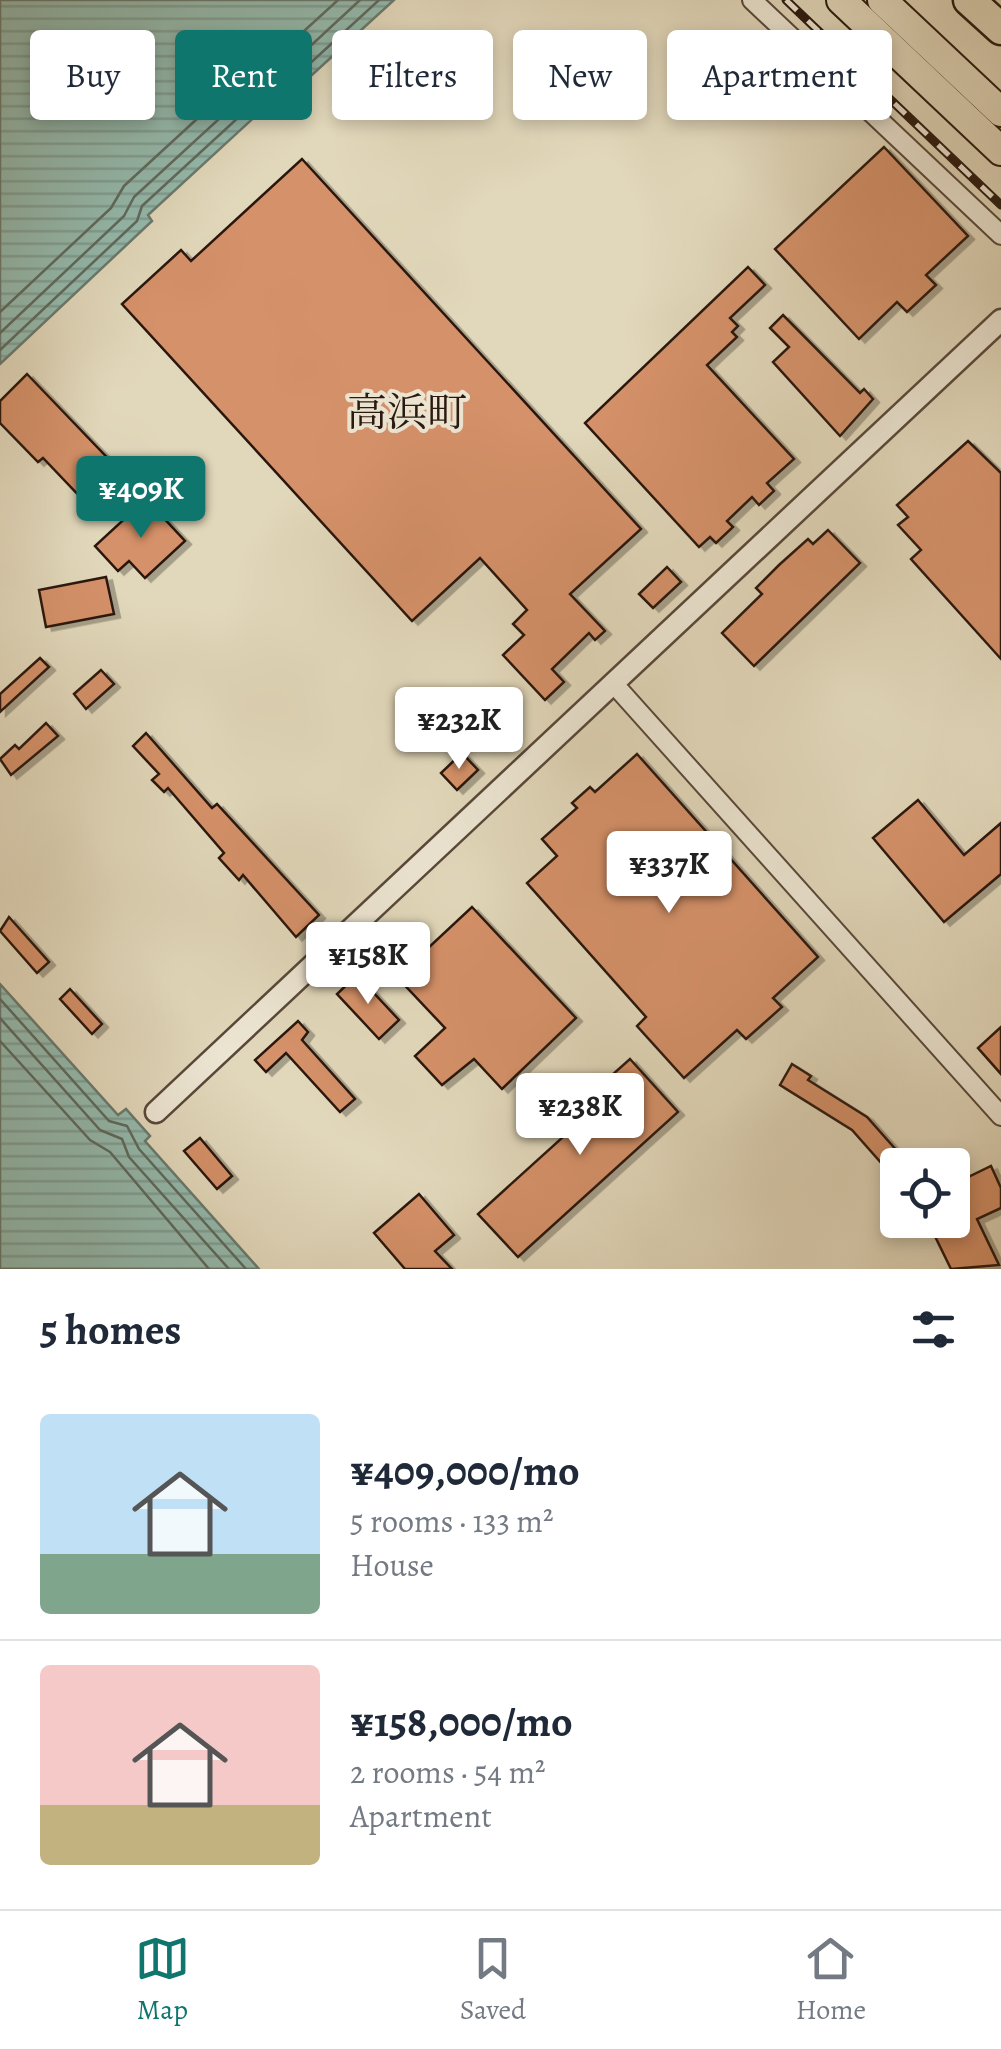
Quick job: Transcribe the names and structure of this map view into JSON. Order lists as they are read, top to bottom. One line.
{"districts":["高浜町"],"page":{"chip":["Buy","Rent","Filters","New","Apartment"],"price":["¥409K","¥232K","¥337K","¥158K","¥238K"],"heading":"5 homes","list":[{"name":"¥409,000/mo","note":"5 rooms · 133 m² · House"},{"name":"¥158,000/mo","note":"2 rooms · 54 m² · Apartment"}],"tabs":["Map","Saved","Home"]}}
